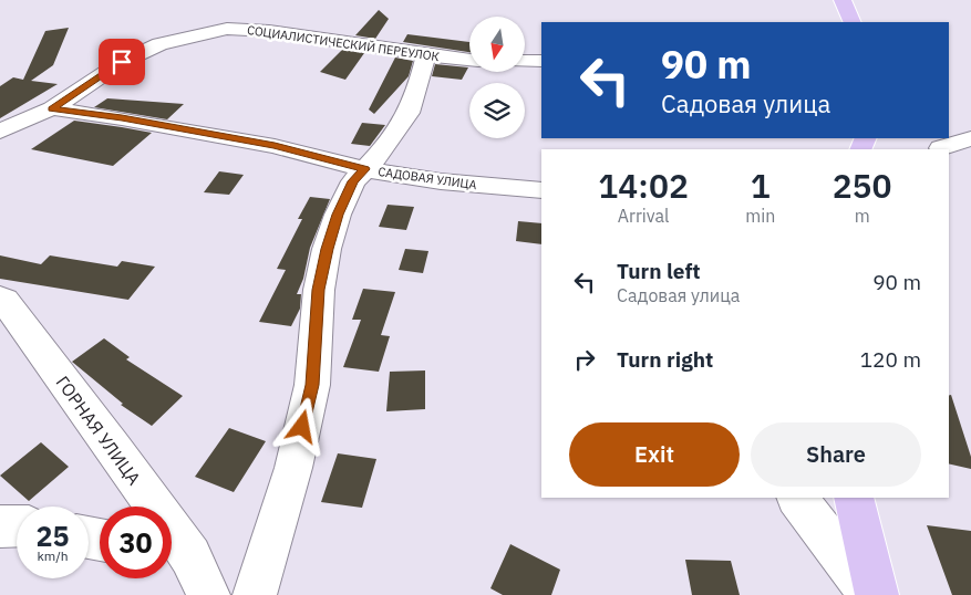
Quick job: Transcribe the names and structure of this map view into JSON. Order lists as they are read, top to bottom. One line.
{"streets":{"street":["СОЦИАЛИСТИЧЕСКИЙ ПЕРЕУЛОК","САДОВАЯ УЛИЦА","ГОРНАЯ УЛИЦА"]},"crossings":[["СОЦИАЛИСТИЧЕСКИЙ ПЕРЕУЛОК","САДОВАЯ УЛИЦА"]],"north":"bottom","page":{"turn":["90 m","Садовая улица"],"eta":["14:02","Arrival","1","min","250","m"],"list":[{"name":"Turn left","note":"Садовая улица","value":"90 m"},{"name":"Turn right","value":"120 m"}],"buttons":["Exit","Share"],"speed":"25 km/h","limit":"30"}}
